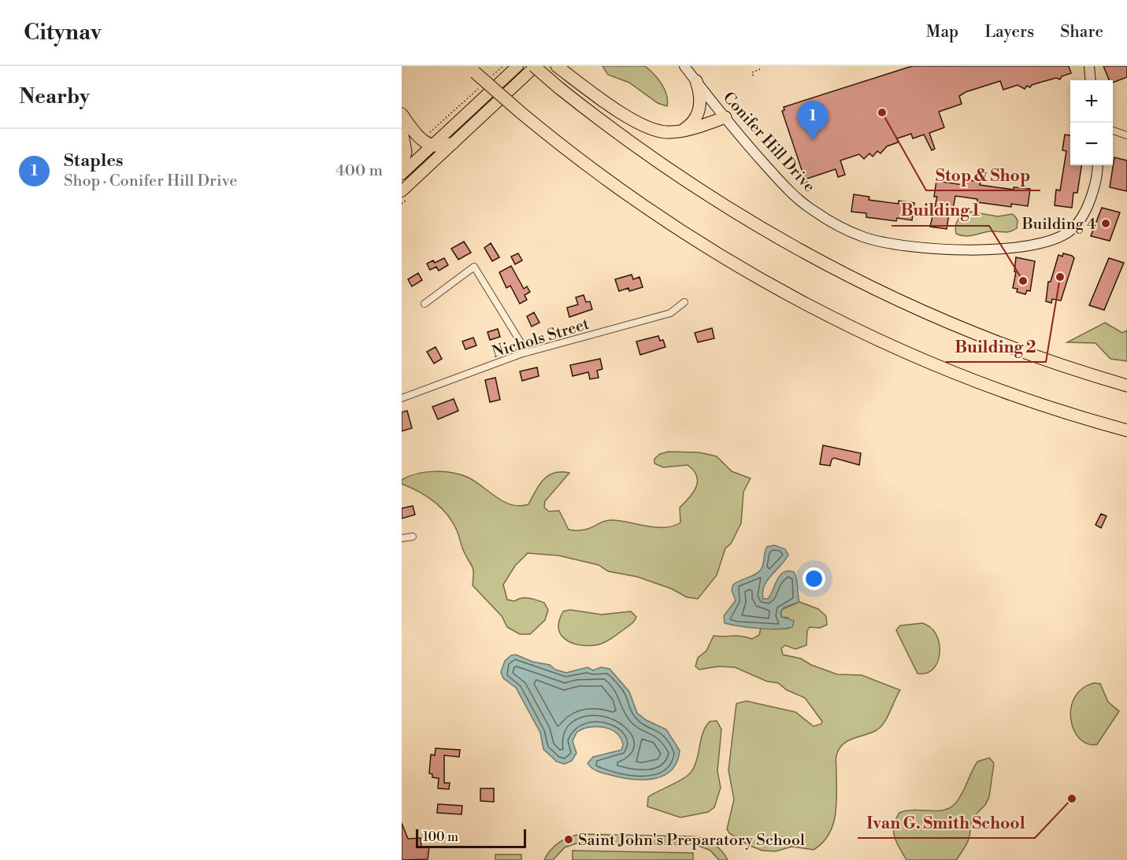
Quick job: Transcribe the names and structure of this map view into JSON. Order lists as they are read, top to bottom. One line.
{"streets":{"street":["Conifer Hill Drive","Nichols Street"]},"places":["Stop & Shop","Building 4","Building 2","Building 1","Ivan G. Smith School","Saint John's Preparatory School"],"scale_bar":"100 m","page":{"header":"Citynav","nav":["Map","Layers","Share"],"heading":"Nearby","map_buttons":["+","−"],"pins":"1","list":[{"mark":"1","name":"Staples","note":"Shop · Conifer Hill Drive","value":"400 m"}],"scale":"100 m"}}
